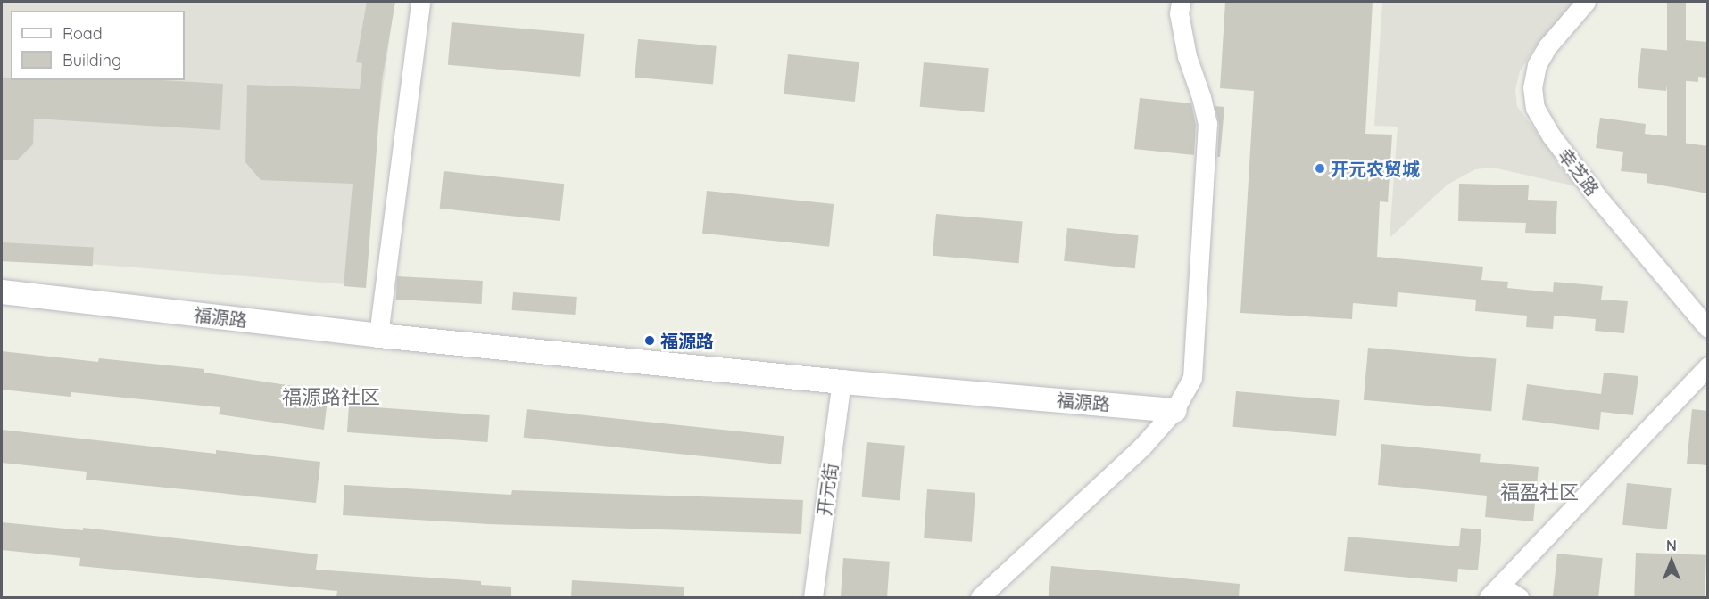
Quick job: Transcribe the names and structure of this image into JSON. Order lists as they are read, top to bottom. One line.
{"streets":{"street":["幸芝路","福源路","开元街"]},"crossings":[["福源路","开元街"]],"districts":["福源路社区","福盈社区"],"places":["开元农贸城","福源路"],"legend":["Road","Building"],"north":"top"}
